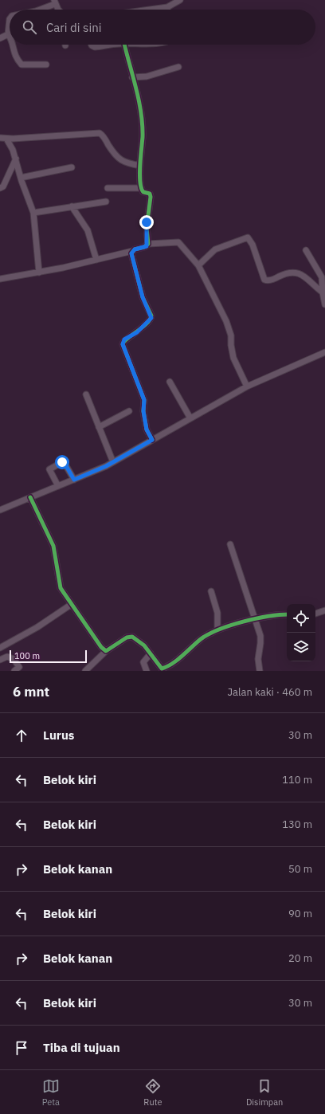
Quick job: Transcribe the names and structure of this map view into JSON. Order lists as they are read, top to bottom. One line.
{"scale_bar":"100 m","page":{"search":"Cari di sini","scale":"100 m","heading":["6 mnt","Jalan kaki · 460 m"],"list":[["Lurus","30 m"],["Belok kiri","110 m"],["Belok kiri","130 m"],["Belok kanan","50 m"],["Belok kiri","90 m"],["Belok kanan","20 m"],["Belok kiri","30 m"],"Tiba di tujuan"],"nav":["Peta","Rute","Disimpan"]}}
